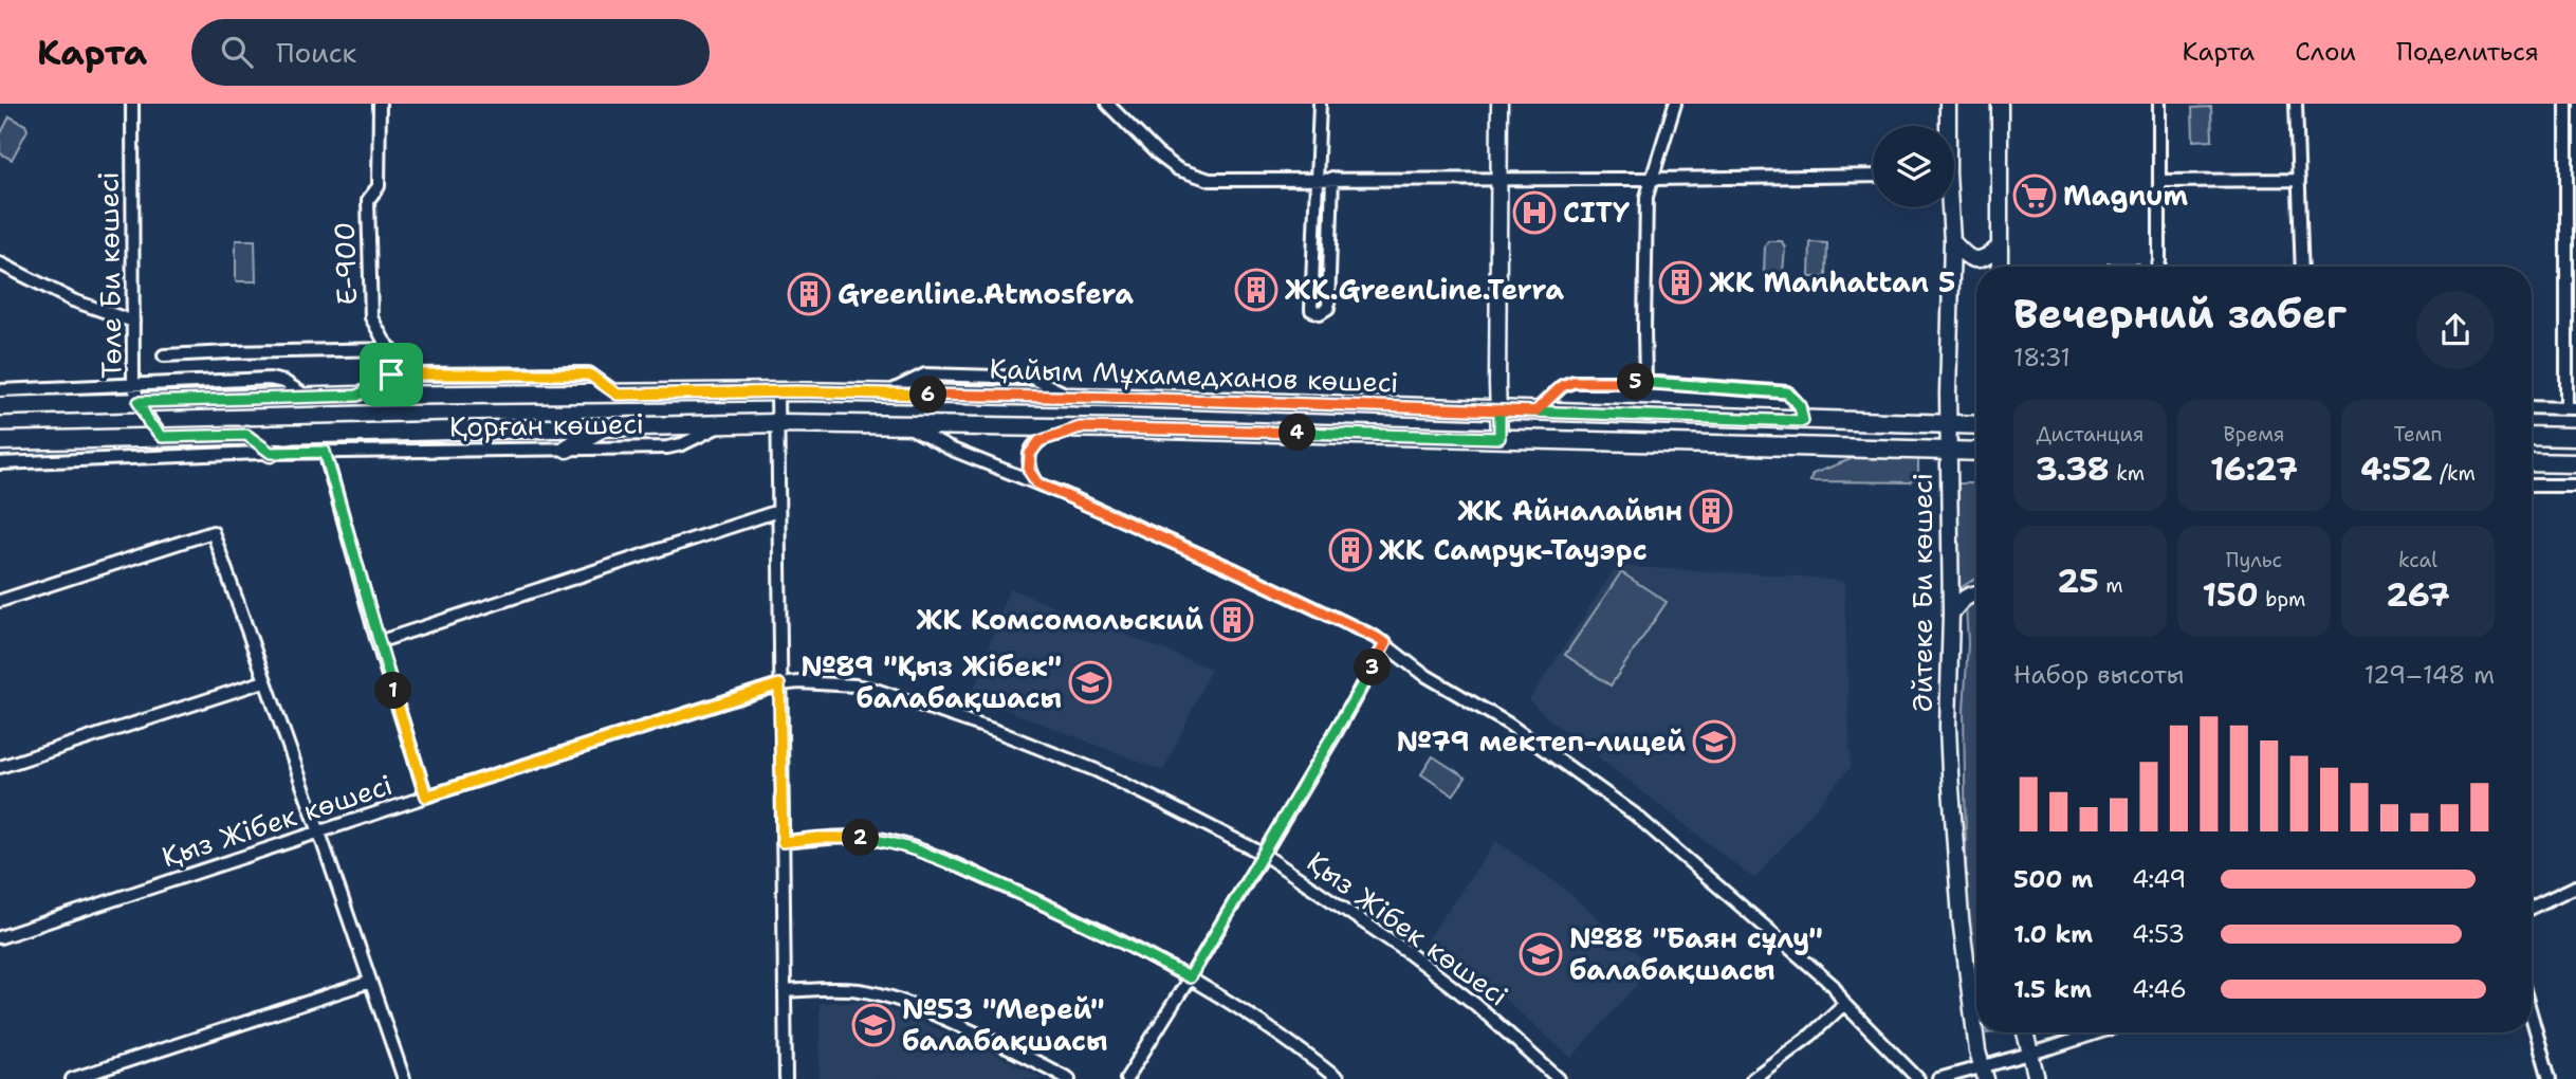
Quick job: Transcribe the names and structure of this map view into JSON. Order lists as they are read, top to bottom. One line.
{"streets":{"main road":["Қайым Мұхамедханов көшесі"],"street":["E-900","Төле Би көшесі","Қорған көшесі","Әйтеке Би көшесі","Қыз Жібек көшесі"]},"crossings":[["Төле Би көшесі","Қайым Мұхамедханов көшесі"],["Қайым Мұхамедханов көшесі","Қорған көшесі"],["Қайым Мұхамедханов көшесі","Әйтеке Би көшесі"]],"places":{"supermarket":["Magnum"],"hospital":["CITY"],"building":["ЖК Manhattan 5","ЖК.GreenLine.Terra","Greenline.Atmosfera","ЖК Айналайын","ЖК Самрук-Тауэрс","ЖК Комсомольский"],"school or university":["№89 \"Қыз Жібек\" балабақшасы","№79 мектеп-лицей","№88 \"Баян сұлу\" балабақшасы","№53 \"Мерей\" балабақшасы"]},"page":{"header":"Карта","search":"Поиск","nav":["Карта","Слои","Поделиться"],"heading":["Вечерний забег","18:31"],"pins":["5","6","4","3","1","2"],"stats":[["Дистанция","3.38 km"],["Время","16:27"],["Темп","4:52 /km"],["25 m"],["Пульс","150 bpm"],["kcal","267"]],"chart":["Набор высоты","129–148 m"],"list":[{"name":"500 m","note":"4:49"},{"name":"1.0 km","note":"4:53"},{"name":"1.5 km","note":"4:46"}]}}
